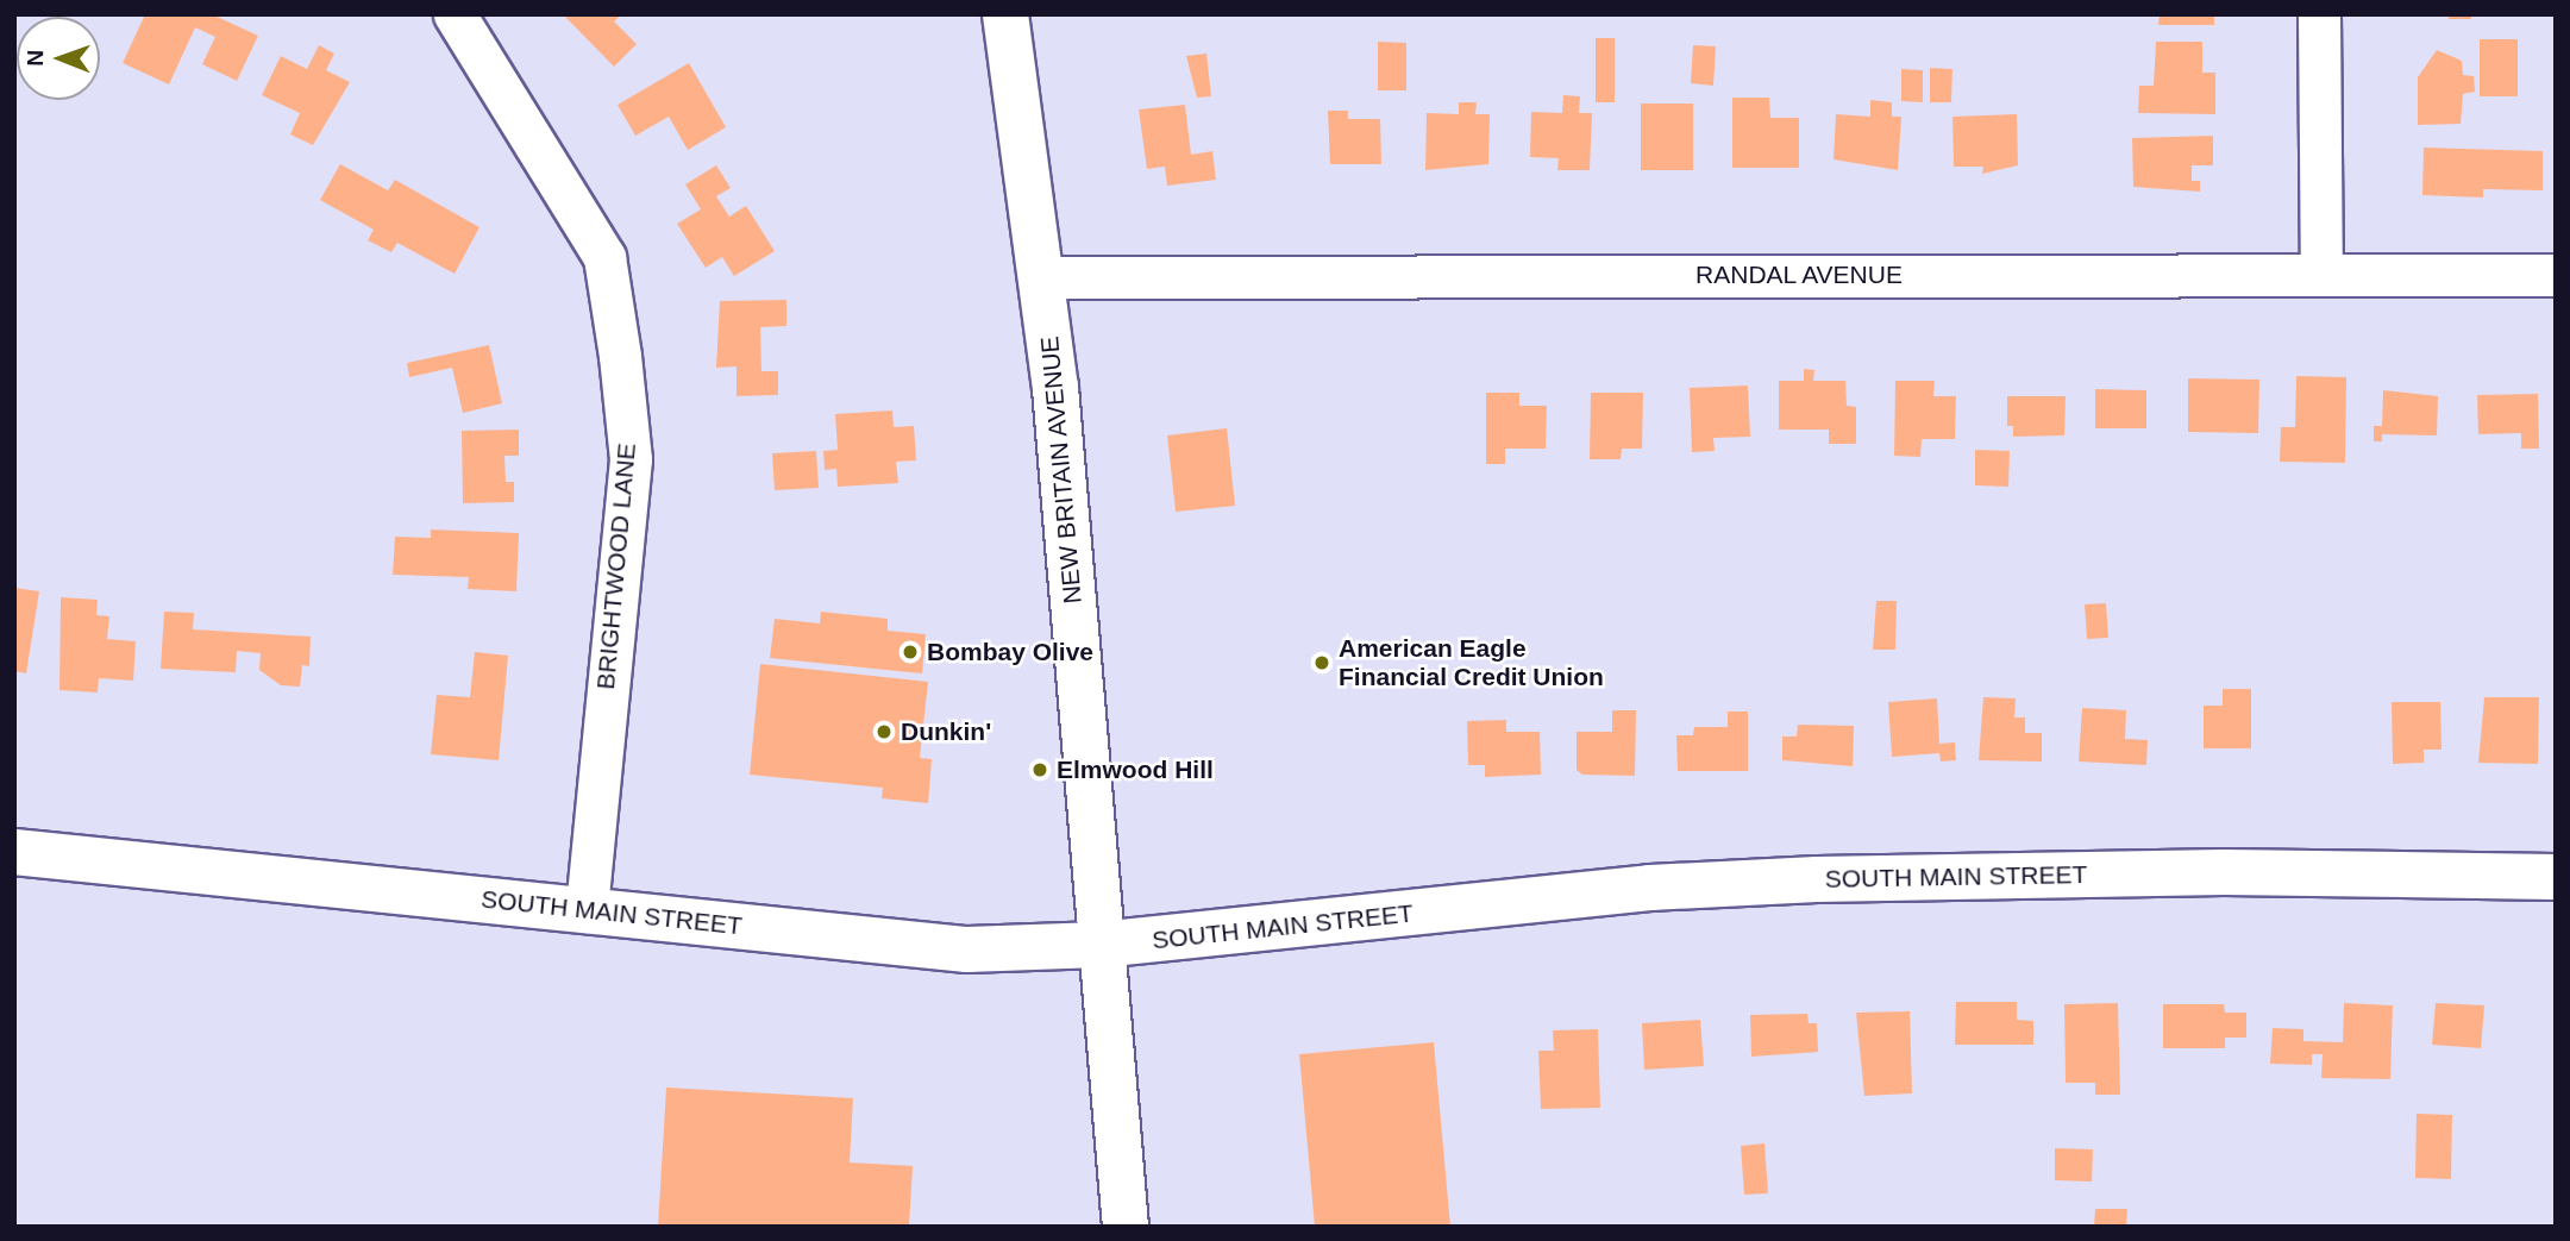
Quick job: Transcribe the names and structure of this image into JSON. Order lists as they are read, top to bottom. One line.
{"streets":{"main road":["NEW BRITAIN AVENUE","SOUTH MAIN STREET"],"street":["RANDAL AVENUE","BRIGHTWOOD LANE"]},"crossings":[["RANDAL AVENUE","NEW BRITAIN AVENUE"],["NEW BRITAIN AVENUE","SOUTH MAIN STREET"],["BRIGHTWOOD LANE","SOUTH MAIN STREET"]],"places":["Bombay Olive","American Eagle Financial Credit Union","Dunkin'","Elmwood Hill"],"north":"left"}
